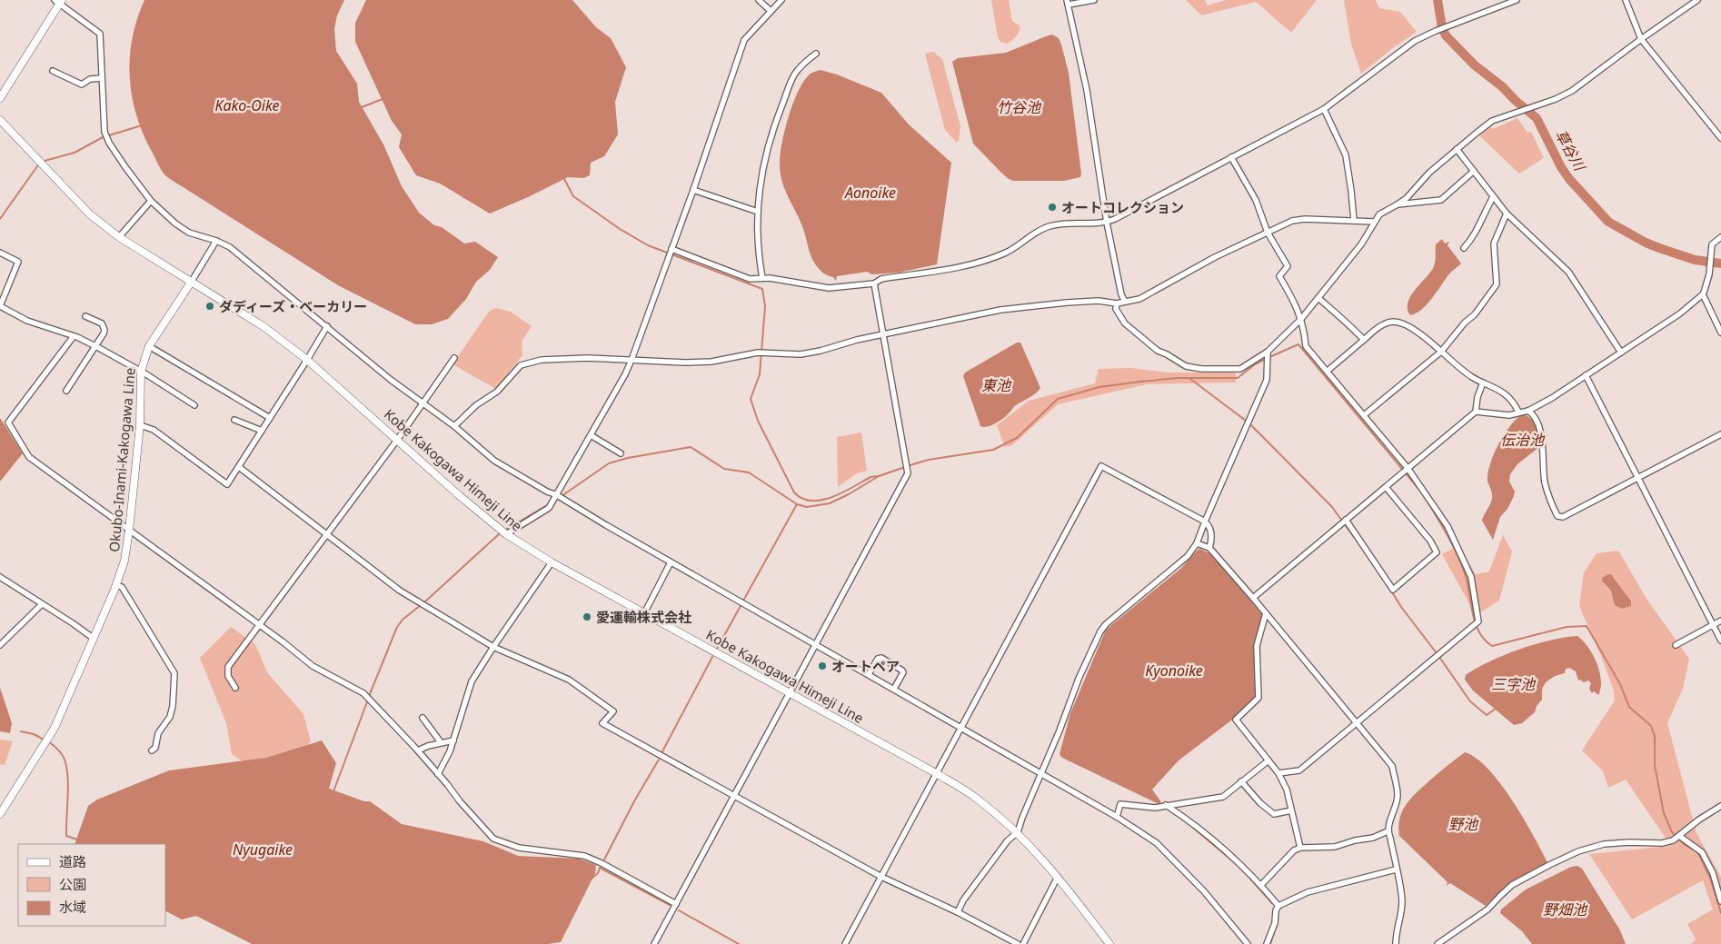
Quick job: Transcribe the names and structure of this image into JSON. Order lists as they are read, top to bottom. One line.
{"streets":{"main road":["Okubo-Inami-Kakogawa Line","Kobe Kakogawa Himeji Line"]},"crossings":[["Okubo-Inami-Kakogawa Line","Kobe Kakogawa Himeji Line"]],"water":["Kako-Oike","竹谷池","草谷川","Aonoike","東池","伝治池","Kyonoike","三字池","野池","Nyugaike","野畑池"],"places":["オートコレクション","ダディーズ・ベーカリー","愛運輸株式会社","オートペア"],"legend":["道路","公園","水域"]}
